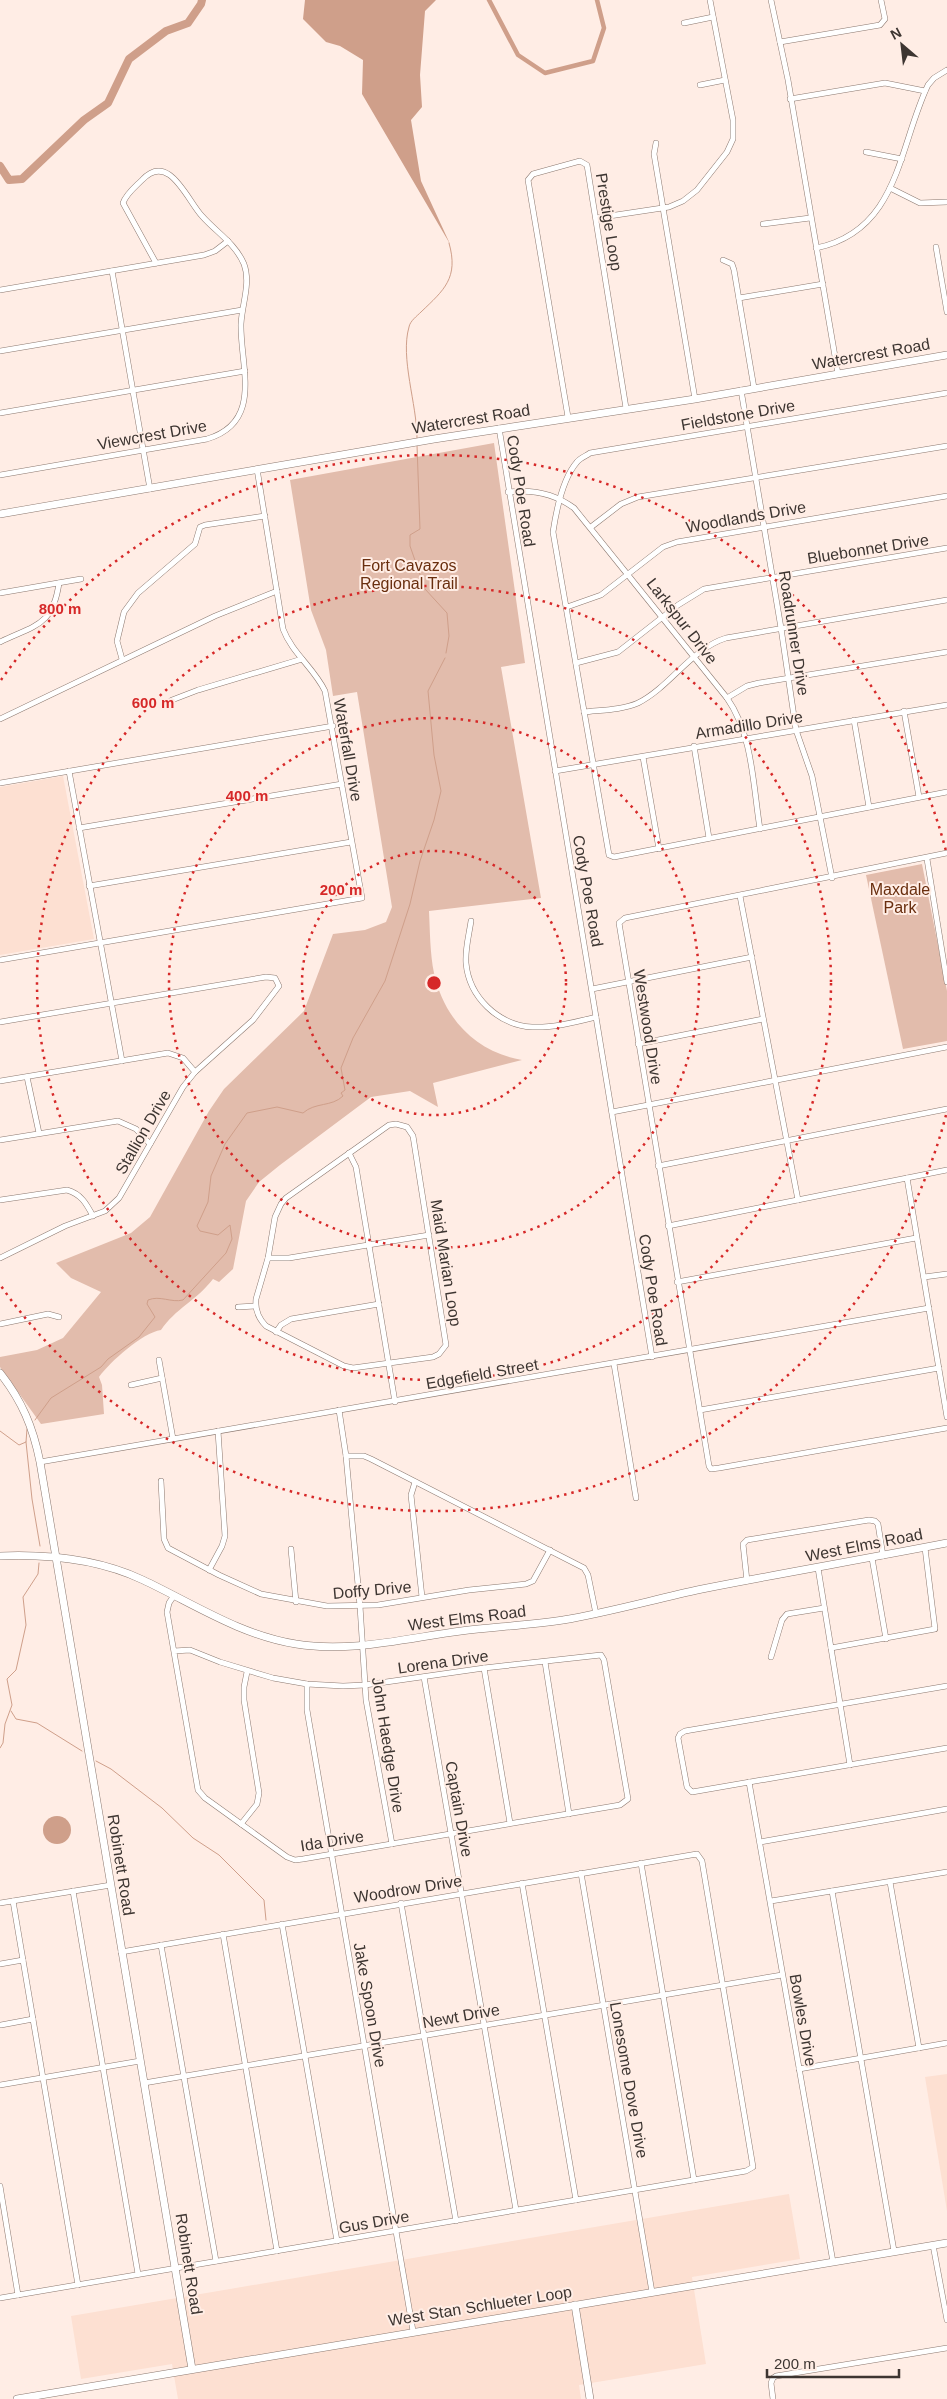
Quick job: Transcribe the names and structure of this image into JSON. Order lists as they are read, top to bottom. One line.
{"streets":{"street":["Prestige Loop","Watercrest Road","Fieldstone Drive","Viewcrest Drive","Cody Poe Road","Woodlands Drive","Bluebonnet Drive","Larkspur Drive","Roadrunner Drive","Armadillo Drive","Waterfall Drive","Westwood Drive","Stallion Drive","Maid Marian Loop","Edgefield Street","West Elms Road","Doffy Drive","Lorena Drive","John Haedge Drive","Captain Drive","Ida Drive","Robinett Road","Woodrow Drive","Jake Spoon Drive","Newt Drive","Bowles Drive","Lonesome Dove Drive","Gus Drive","West Stan Schlueter Loop"]},"crossings":[["Prestige Loop","Watercrest Road"],["Watercrest Road","Cody Poe Road"],["Watercrest Road","Roadrunner Drive"],["Watercrest Road","Waterfall Drive"],["Fieldstone Drive","Woodlands Drive"],["Fieldstone Drive","Bluebonnet Drive"],["Fieldstone Drive","Larkspur Drive"],["Fieldstone Drive","Roadrunner Drive"],["Fieldstone Drive","Armadillo Drive"],["Cody Poe Road","Larkspur Drive"],["Cody Poe Road","Armadillo Drive"],["Cody Poe Road","Edgefield Street"],["Woodlands Drive","Larkspur Drive"],["Woodlands Drive","Roadrunner Drive"],["Bluebonnet Drive","Larkspur Drive"],["Bluebonnet Drive","Roadrunner Drive"],["Larkspur Drive","Armadillo Drive"],["Roadrunner Drive","Armadillo Drive"],["Roadrunner Drive","Westwood Drive"],["Westwood Drive","Edgefield Street"],["Edgefield Street","John Haedge Drive"],["Edgefield Street","Robinett Road"],["West Elms Road","John Haedge Drive"],["West Elms Road","Ida Drive"],["West Elms Road","Robinett Road"],["Doffy Drive","John Haedge Drive"],["Lorena Drive","John Haedge Drive"],["Lorena Drive","Captain Drive"],["Lorena Drive","Ida Drive"],["Lorena Drive","Jake Spoon Drive"],["John Haedge Drive","Ida Drive"],["Captain Drive","Ida Drive"],["Captain Drive","Woodrow Drive"],["Captain Drive","Newt Drive"],["Captain Drive","Gus Drive"],["Ida Drive","Jake Spoon Drive"],["Robinett Road","Woodrow Drive"],["Robinett Road","Newt Drive"],["Robinett Road","Gus Drive"],["Robinett Road","West Stan Schlueter Loop"],["Woodrow Drive","Jake Spoon Drive"],["Woodrow Drive","Newt Drive"],["Woodrow Drive","Lonesome Dove Drive"],["Woodrow Drive","Gus Drive"],["Jake Spoon Drive","Newt Drive"],["Jake Spoon Drive","Gus Drive"],["Jake Spoon Drive","West Stan Schlueter Loop"],["Newt Drive","Bowles Drive"],["Newt Drive","Lonesome Dove Drive"],["Newt Drive","Gus Drive"],["Bowles Drive","West Stan Schlueter Loop"],["Lonesome Dove Drive","Gus Drive"],["Lonesome Dove Drive","West Stan Schlueter Loop"]],"parks":["Fort Cavazos Regional Trail","Maxdale Park"],"scale_bar":"200 m","north":"top left","rings":["800 m","600 m","400 m","200 m"]}
